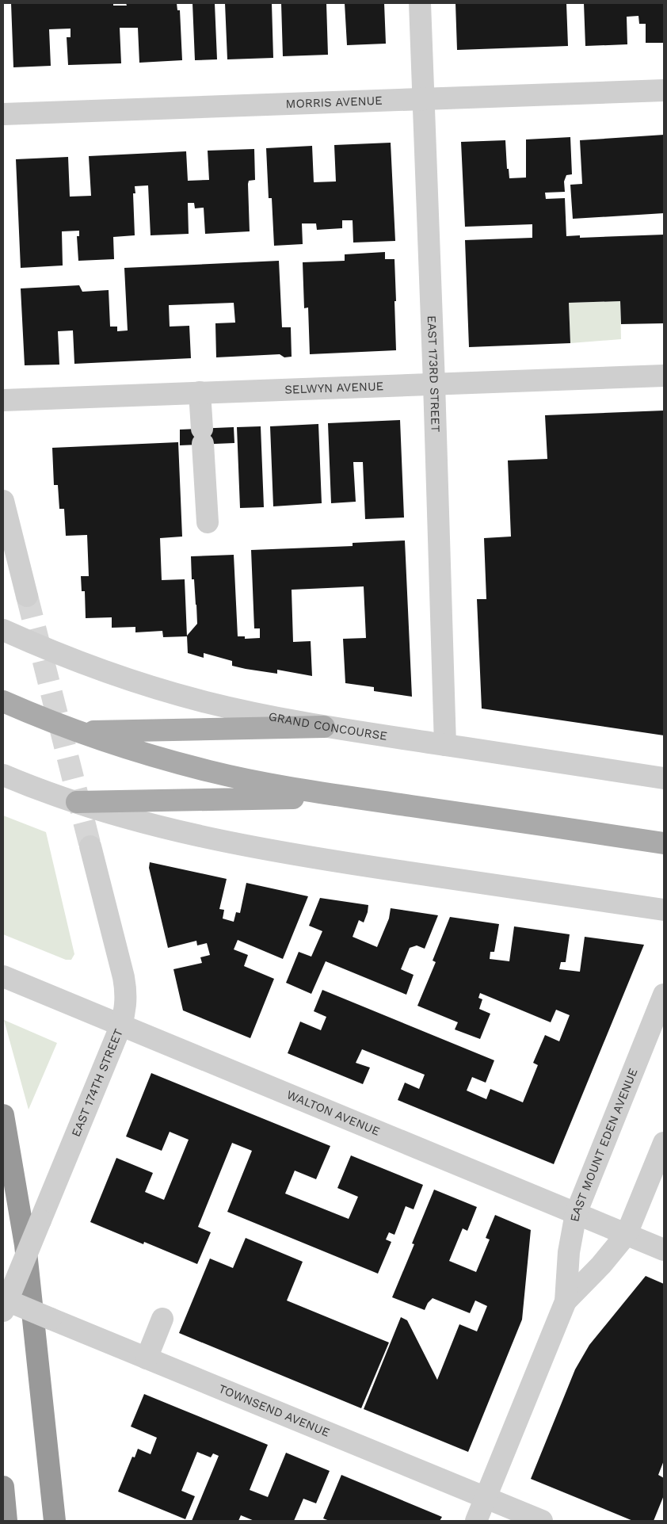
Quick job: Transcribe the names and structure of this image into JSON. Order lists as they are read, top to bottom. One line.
{"streets":{"street":["MORRIS AVENUE","EAST 173RD STREET","SELWYN AVENUE","GRAND CONCOURSE","EAST 174TH STREET","WALTON AVENUE","EAST MOUNT EDEN AVENUE","TOWNSEND AVENUE"]},"crossings":[["MORRIS AVENUE","EAST 173RD STREET"],["EAST 173RD STREET","SELWYN AVENUE"],["EAST 173RD STREET","GRAND CONCOURSE"],["EAST 174TH STREET","WALTON AVENUE"],["EAST 174TH STREET","TOWNSEND AVENUE"],["WALTON AVENUE","EAST MOUNT EDEN AVENUE"],["EAST MOUNT EDEN AVENUE","TOWNSEND AVENUE"]]}
